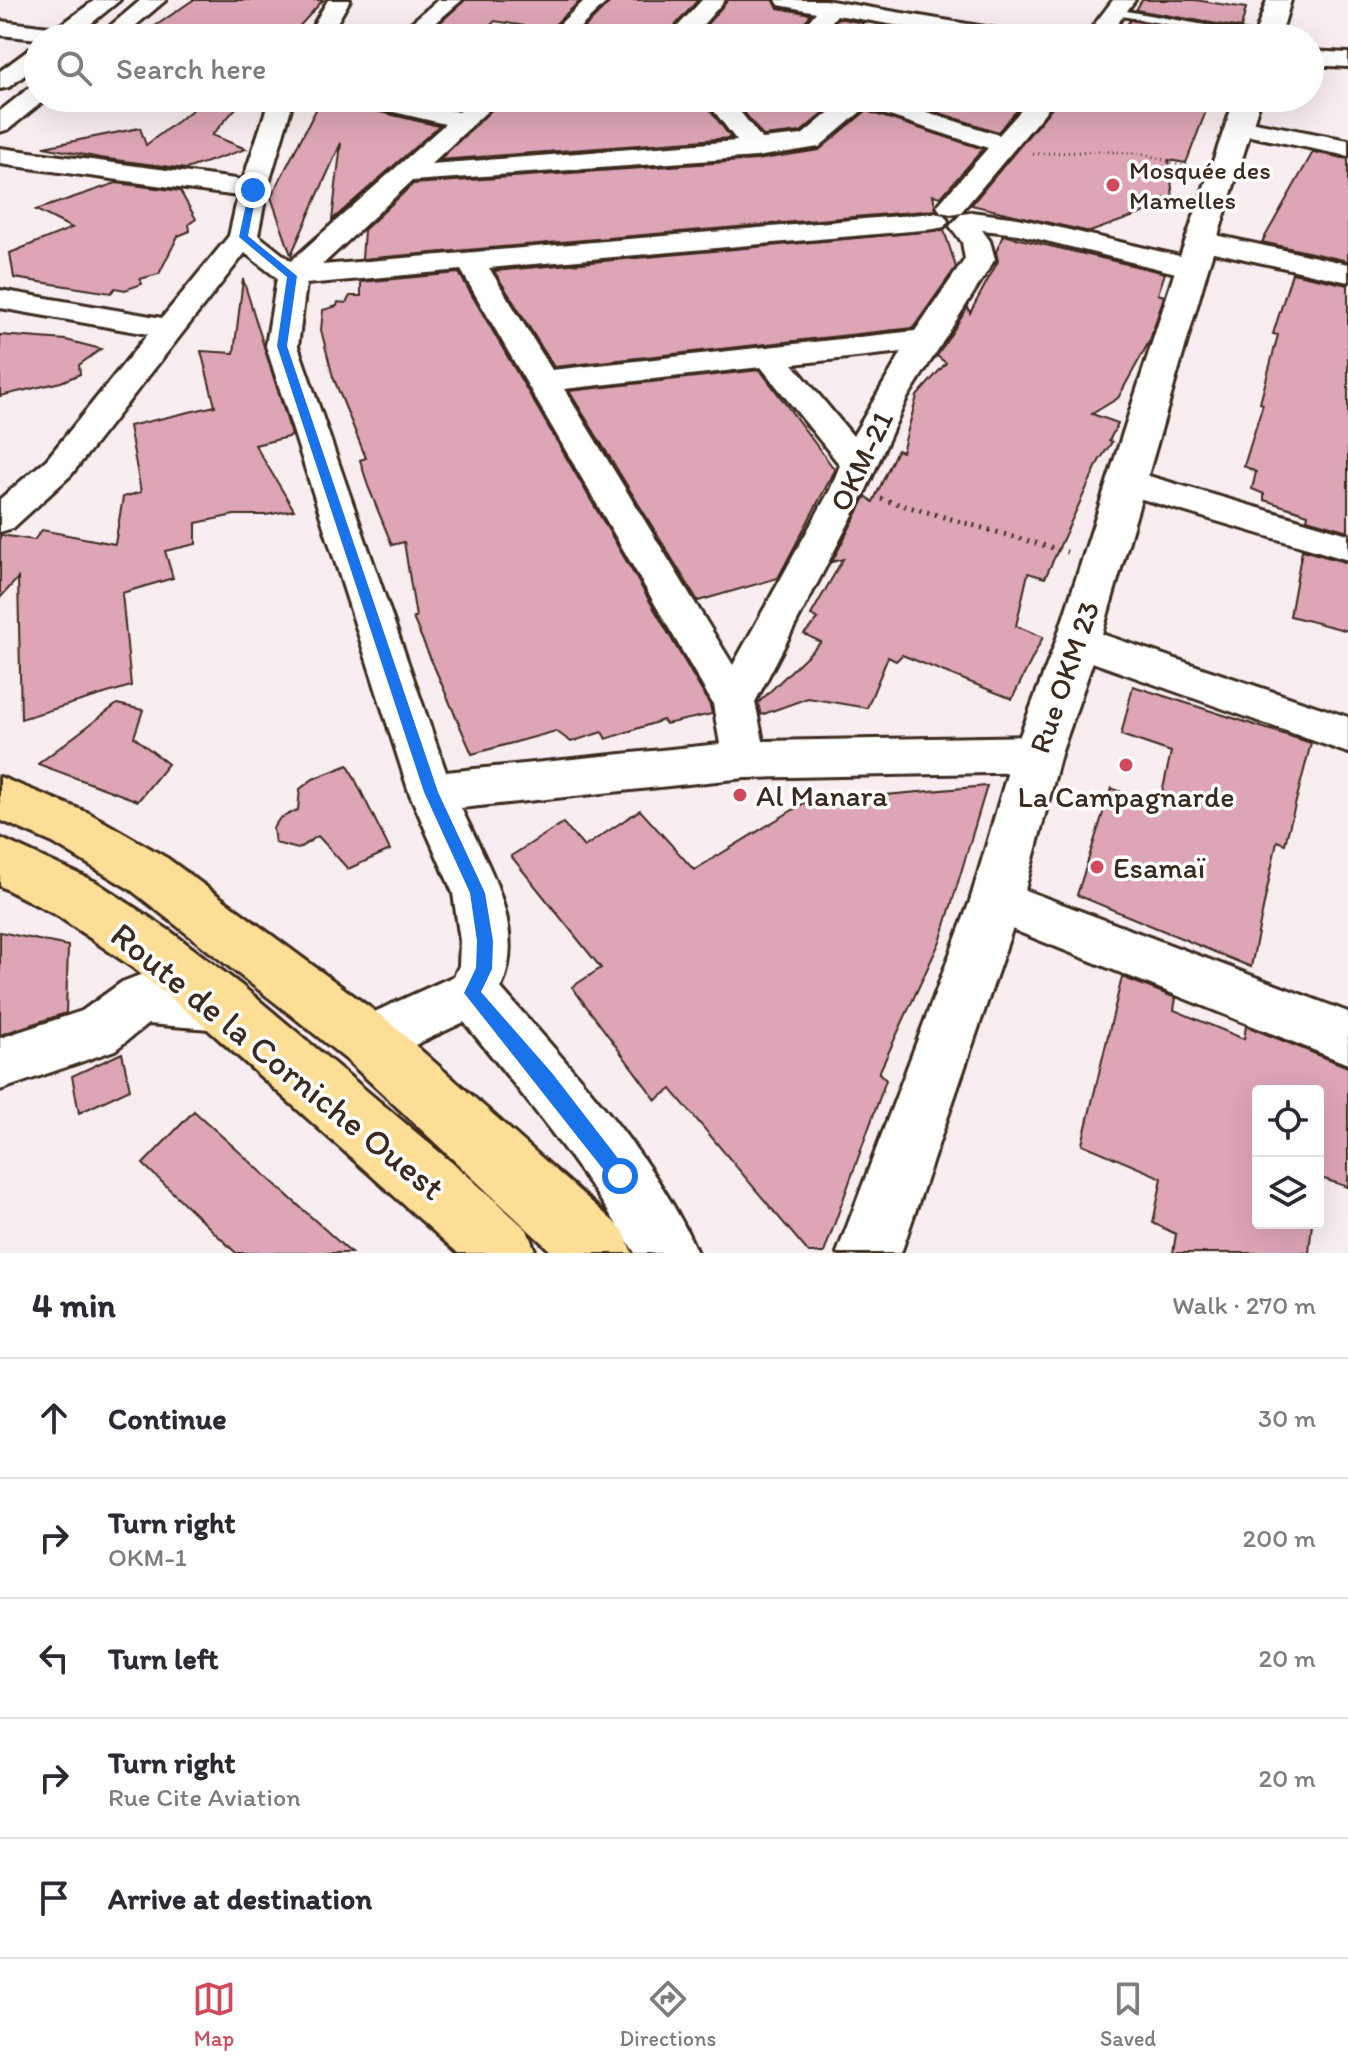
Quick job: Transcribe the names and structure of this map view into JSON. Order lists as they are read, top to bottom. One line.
{"streets":{"highway":["Route de la Corniche Ouest"],"street":["OKM-21","Rue OKM 23"]},"places":["Mosquée des Mamelles","La Campagnarde","Al Manara","Esamaï"],"page":{"search":"Search here","heading":["4 min","Walk · 270 m"],"list":[["Continue","30 m"],["Turn right","OKM-1","200 m"],["Turn left","20 m"],["Turn right","Rue Cite Aviation","20 m"],"Arrive at destination"],"nav":["Map","Directions","Saved"]}}
